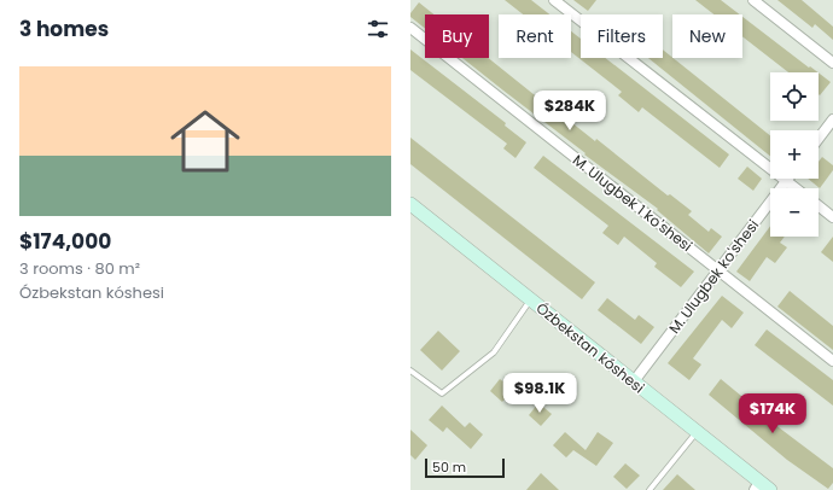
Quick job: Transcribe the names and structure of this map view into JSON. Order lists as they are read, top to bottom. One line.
{"streets":{"street":["M. Ulugbek 1 ko'shesi","M. Ulugbek ko'shesi","Ózbekstan kóshesi"]},"crossings":[["M. Ulugbek 1 ko'shesi","M. Ulugbek ko'shesi"],["M. Ulugbek ko'shesi","Ózbekstan kóshesi"]],"scale_bar":"50 m","page":{"heading":"3 homes","chip":["Buy","Rent","Filters","New"],"list":[{"name":"$174,000","note":"3 rooms · 80 m² · Ózbekstan kóshesi"}],"map_buttons":["+","−"],"price":["$284K","$98.1K","$174K"],"scale":"50 m"}}
